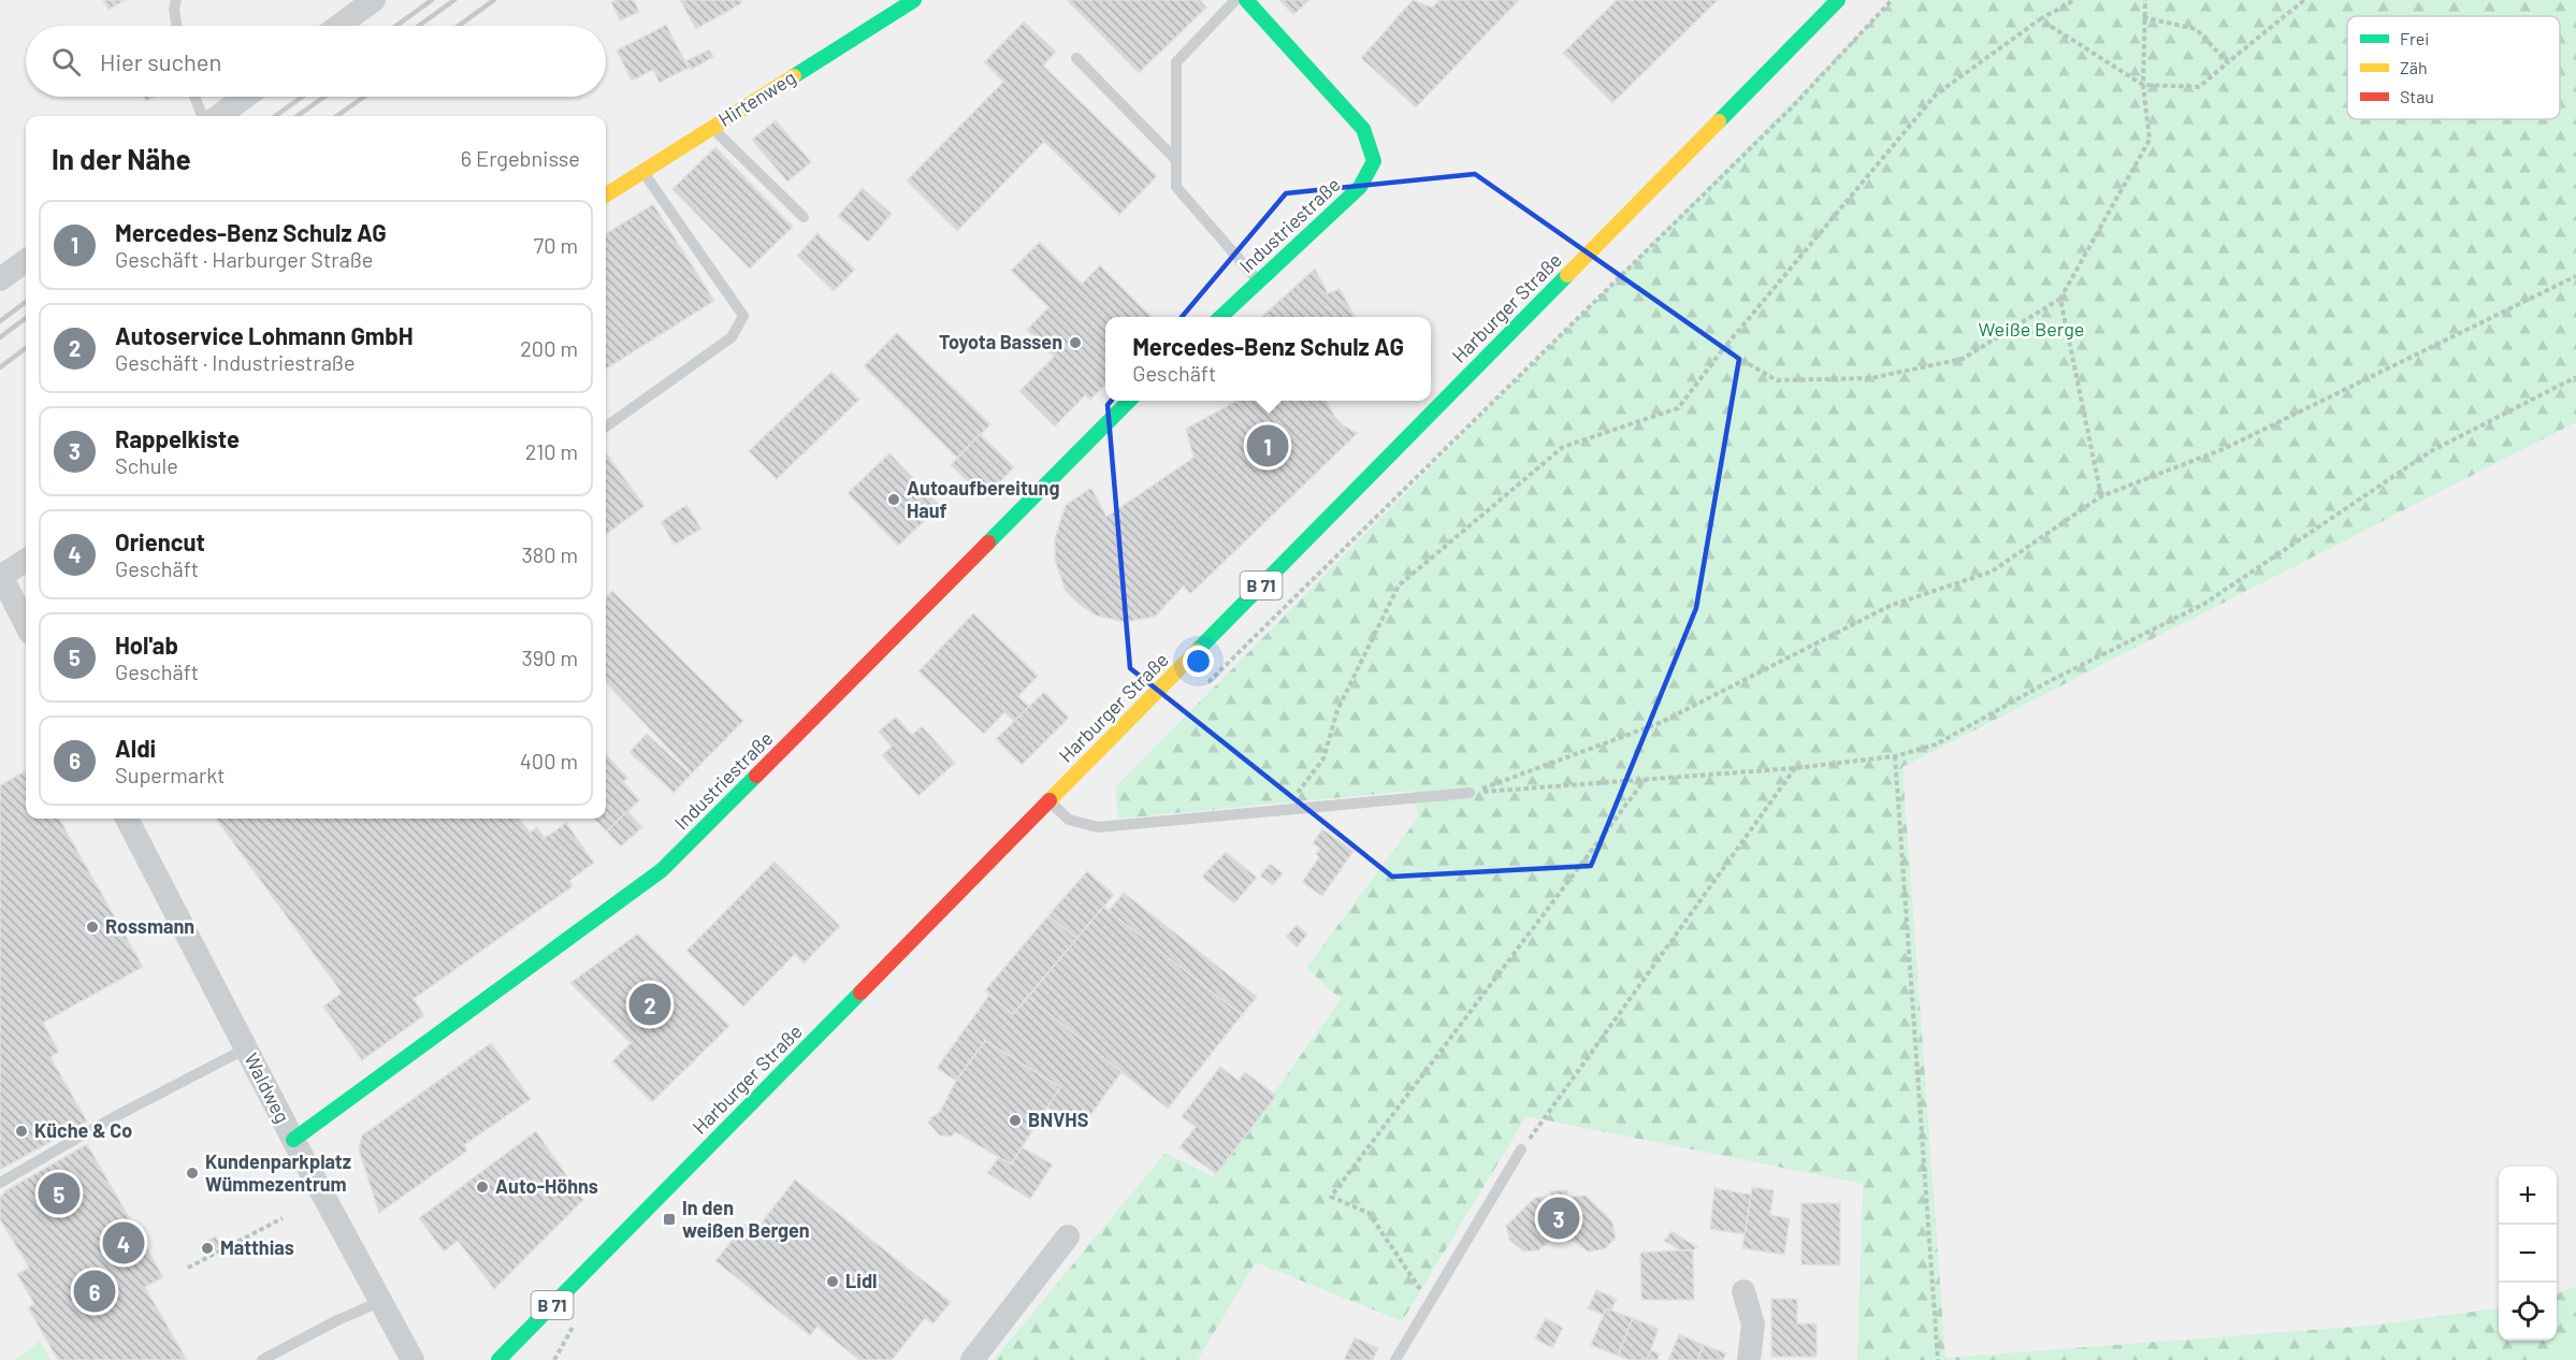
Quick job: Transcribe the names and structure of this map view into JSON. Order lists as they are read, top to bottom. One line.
{"streets":{"street":["Hirtenweg","Industriestraße","Harburger Straße","B 71","Waldweg"]},"crossings":[["Industriestraße","Waldweg"]],"parks":["Weiße Berge"],"places":{"other":["Toyota Bassen","Autoaufbereitung Hauf","Rossmann","BNVHS","Küche & Co","Kundenparkplatz Wümmezentrum","Auto-Höhns","Matthias","Lidl"],"transit":["In den weißen Bergen"]},"legend":["Frei","Zäh","Stau"],"page":{"search":"Hier suchen","heading":["In der Nähe","6 Ergebnisse"],"list":[{"mark":"1","name":"Mercedes-Benz Schulz AG","note":"Geschäft · Harburger Straße","value":"70 m"},{"mark":"2","name":"Autoservice Lohmann GmbH","note":"Geschäft · Industriestraße","value":"200 m"},{"mark":"3","name":"Rappelkiste","note":"Schule","value":"210 m"},{"mark":"4","name":"Oriencut","note":"Geschäft","value":"380 m"},{"mark":"5","name":"Hol'ab","note":"Geschäft","value":"390 m"},{"mark":"6","name":"Aldi","note":"Supermarkt","value":"400 m"}],"popup":["Mercedes-Benz Schulz AG","Geschäft"],"pins":["1","2","5","3","4","6"],"map_buttons":["+","−"]}}
